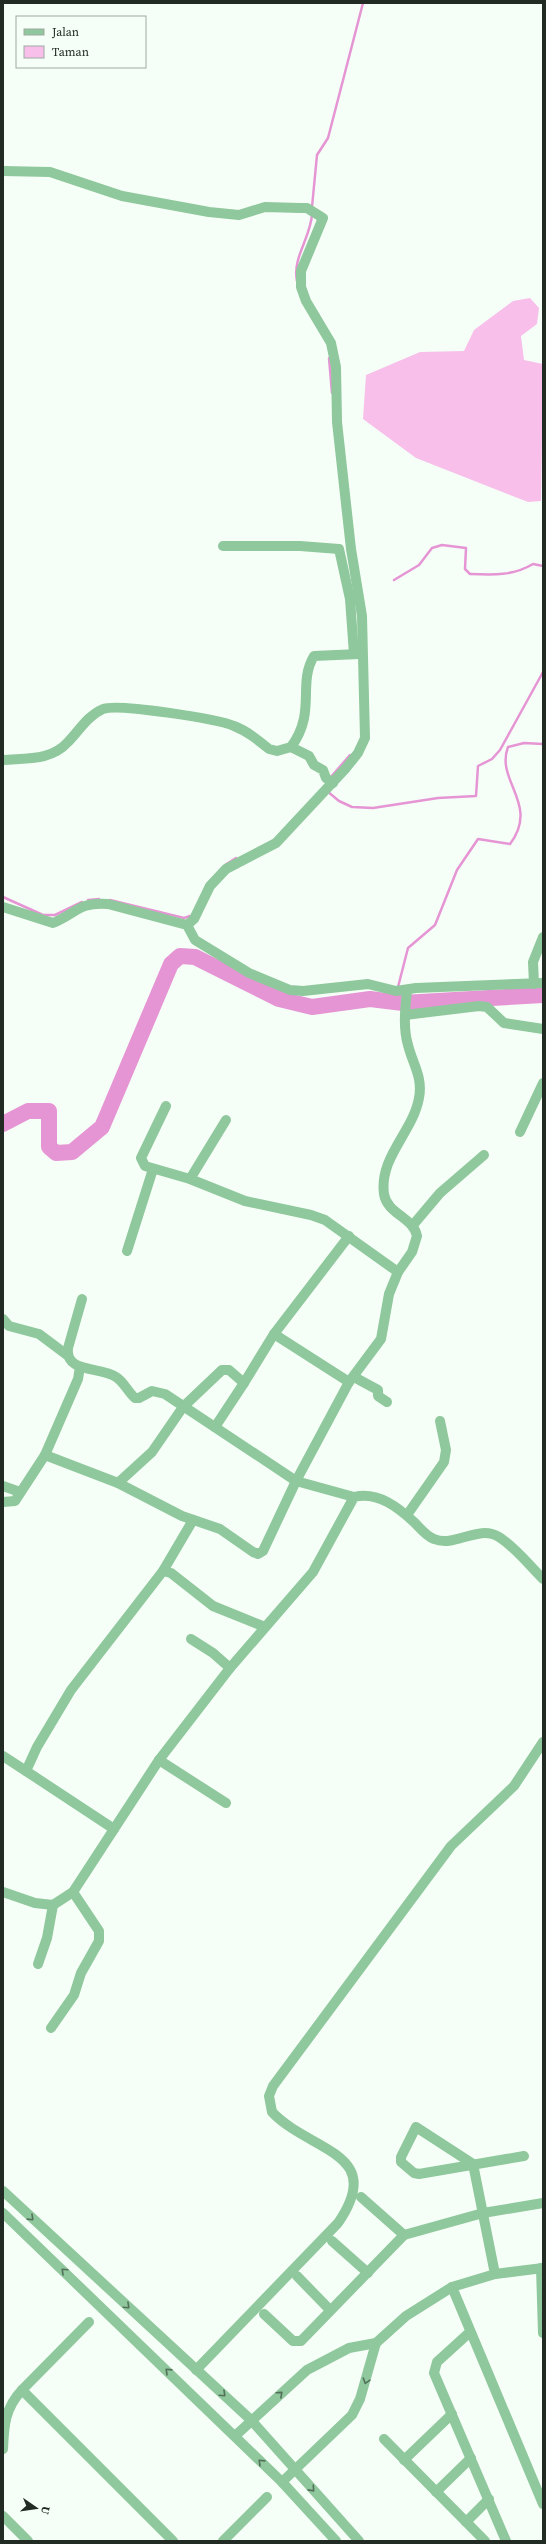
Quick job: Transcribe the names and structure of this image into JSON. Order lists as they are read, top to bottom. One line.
{"legend":["Jalan","Taman"],"north":"right"}
